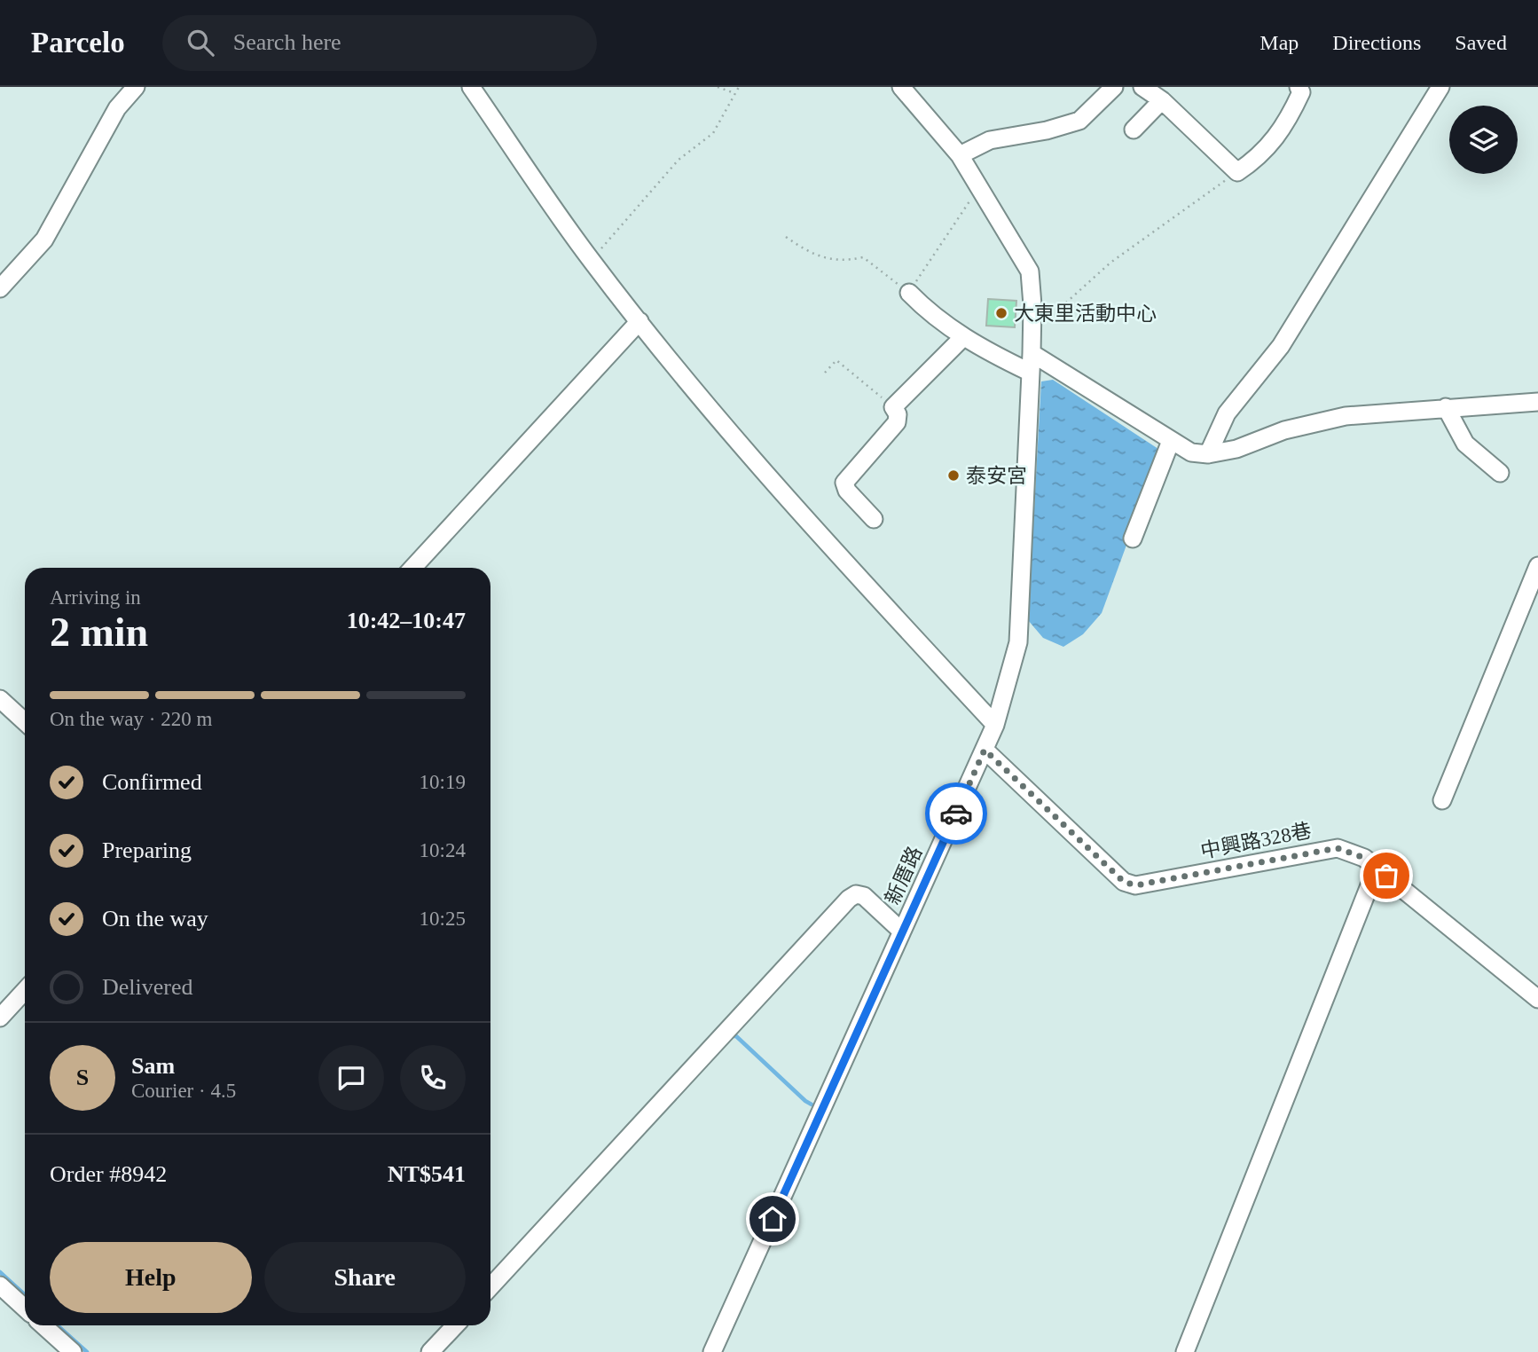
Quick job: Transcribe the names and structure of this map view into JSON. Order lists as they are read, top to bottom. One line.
{"streets":{"street":["中興路328巷","新厝路"]},"crossings":[["中興路328巷","新厝路"]],"places":["大東里活動中心","泰安宮"],"page":{"header":"Parcelo","search":"Search here","nav":["Map","Directions","Saved"],"heading":["2 min","Arriving in","10:42–10:47"],"panel":["Sam","Courier · 4.5","Order #8942","NT$541"],"bar":"On the way · 220 m","list":[["Confirmed","10:19"],["Preparing","10:24"],["On the way","10:25"],"Delivered"],"round":"S","buttons":["Help","Share"]}}
